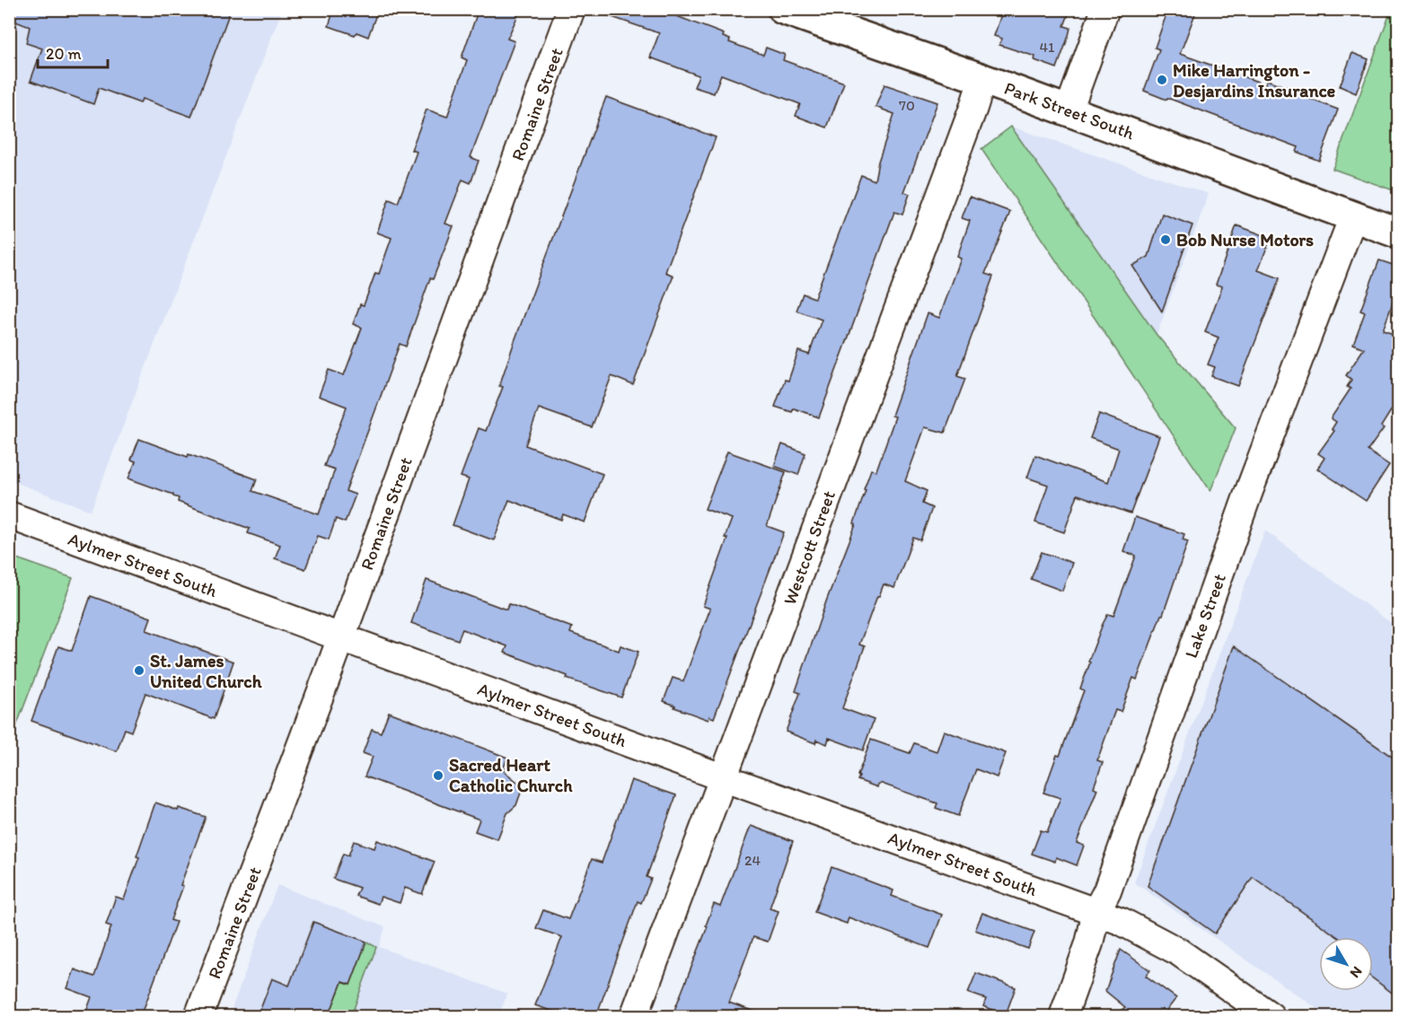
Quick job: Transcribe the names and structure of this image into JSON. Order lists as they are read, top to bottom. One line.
{"streets":{"main road":["Park Street South"],"street":["Romaine Street","Westcott Street","Aylmer Street South","Lake Street"]},"crossings":[["Romaine Street","Aylmer Street South"],["Park Street South","Westcott Street"],["Park Street South","Lake Street"],["Westcott Street","Aylmer Street South"],["Aylmer Street South","Lake Street"]],"places":["Mike Harrington - Desjardins Insurance","Bob Nurse Motors","St. James United Church","Sacred Heart Catholic Church"],"house_numbers":["41","70","24"],"scale_bar":"20 m","north":"bottom right"}
